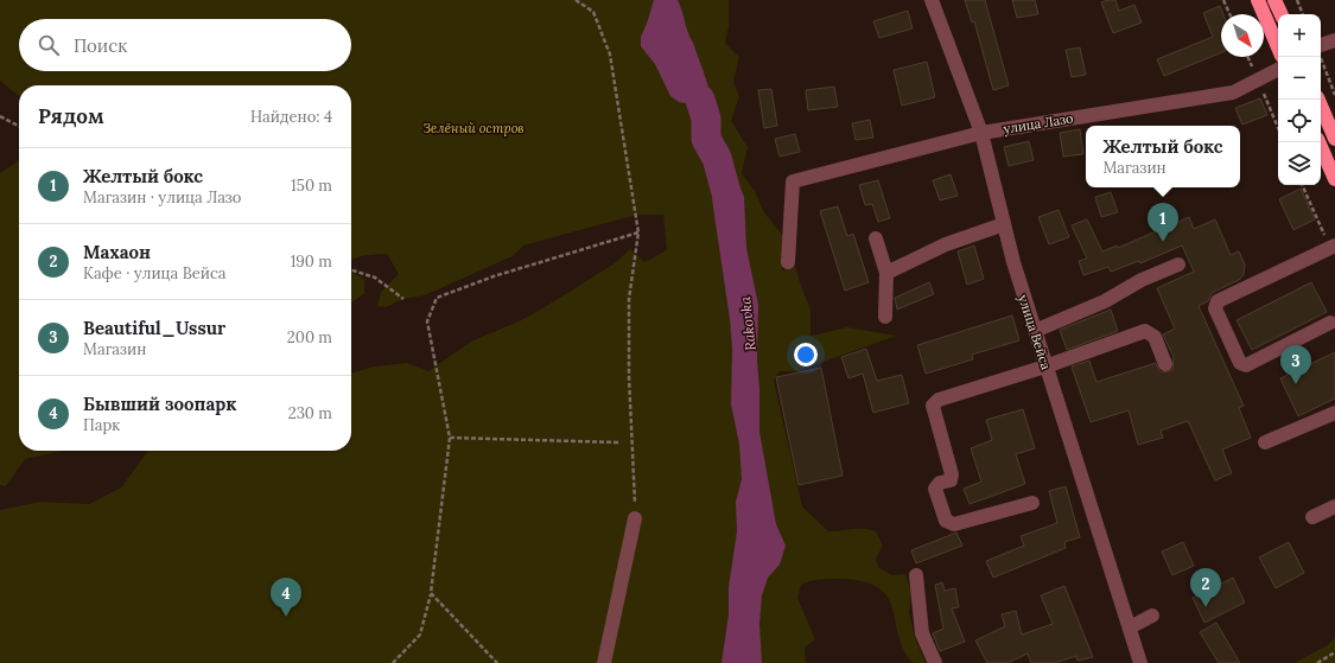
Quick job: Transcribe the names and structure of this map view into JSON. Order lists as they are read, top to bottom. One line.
{"streets":{"street":["улица Лазо","улица Вейса"]},"crossings":[["улица Лазо","улица Вейса"]],"water":["Rakovka"],"parks":["Зелёный остров"],"north":"bottom right","page":{"map_buttons":["+","−"],"search":"Поиск","heading":["Рядом","Найдено: 4"],"popup":["Желтый бокс","Магазин"],"list":[{"mark":"1","name":"Желтый бокс","note":"Магазин · улица Лазо","value":"150 m"},{"mark":"2","name":"Махаон","note":"Кафе · улица Вейса","value":"190 m"},{"mark":"3","name":"Beautiful_Ussur","note":"Магазин","value":"200 m"},{"mark":"4","name":"Бывший зоопарк","note":"Парк","value":"230 m"}],"pins":["1","3","2","4"]}}
